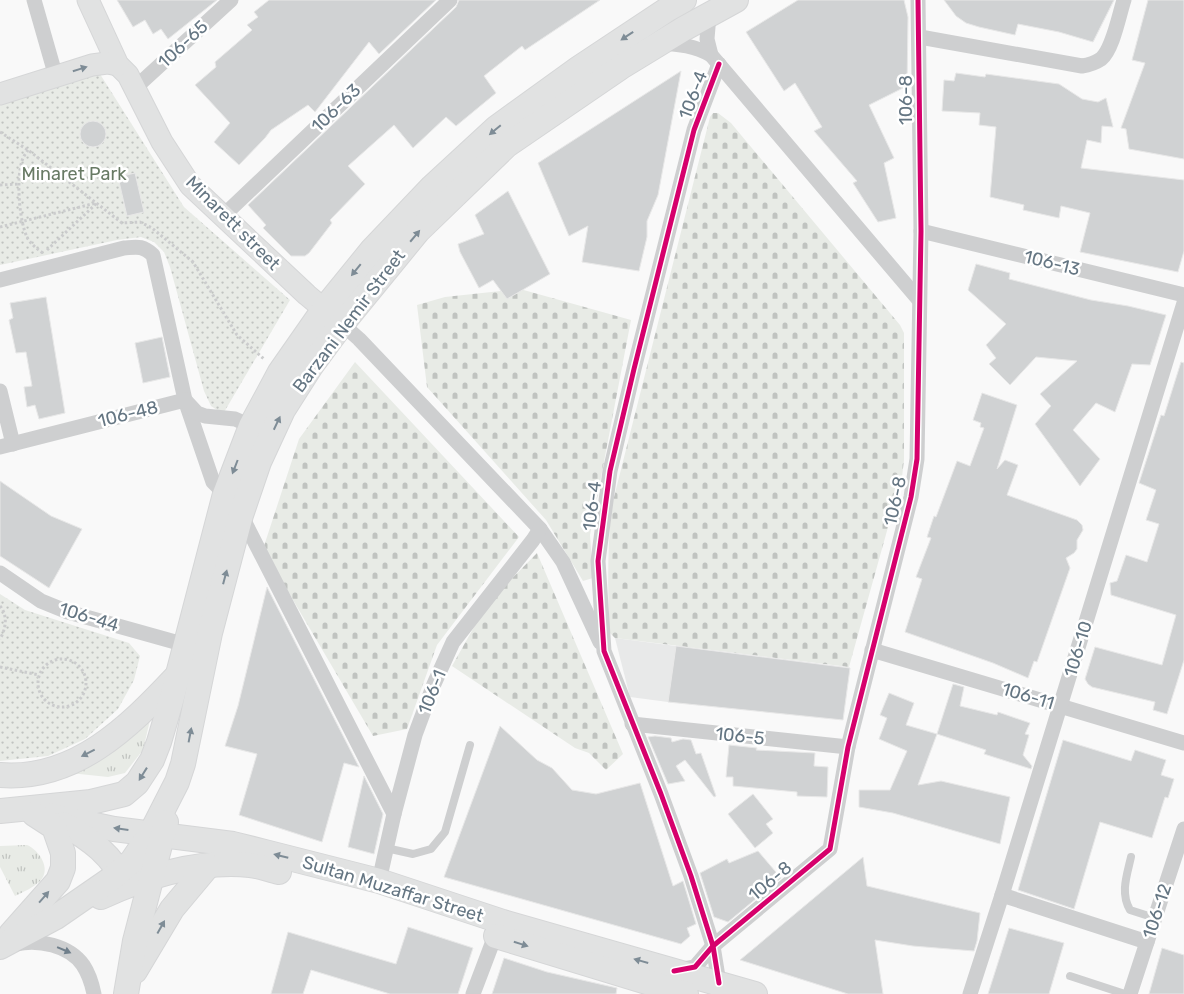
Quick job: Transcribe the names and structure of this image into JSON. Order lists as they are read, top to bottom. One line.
{"streets":{"main road":["Barzani Nemir Street","Sultan Muzaffar Street"],"street":["106-65","106-4","106-8","106-63","Minarett street","106-13","106-48","106-44","106-10","106-1","106-11","106-5","106-12"]},"crossings":[["106-65","Minarett street"],["106-4","106-8"],["106-4","106-5"],["106-4","Sultan Muzaffar Street"],["106-8","106-13"],["106-8","106-11"],["106-8","106-5"],["106-8","Sultan Muzaffar Street"],["106-63","Minarett street"],["Minarett street","Barzani Nemir Street"],["Barzani Nemir Street","106-44"],["Barzani Nemir Street","Sultan Muzaffar Street"],["106-10","106-11"],["106-1","Sultan Muzaffar Street"]],"parks":["Minaret Park"]}
